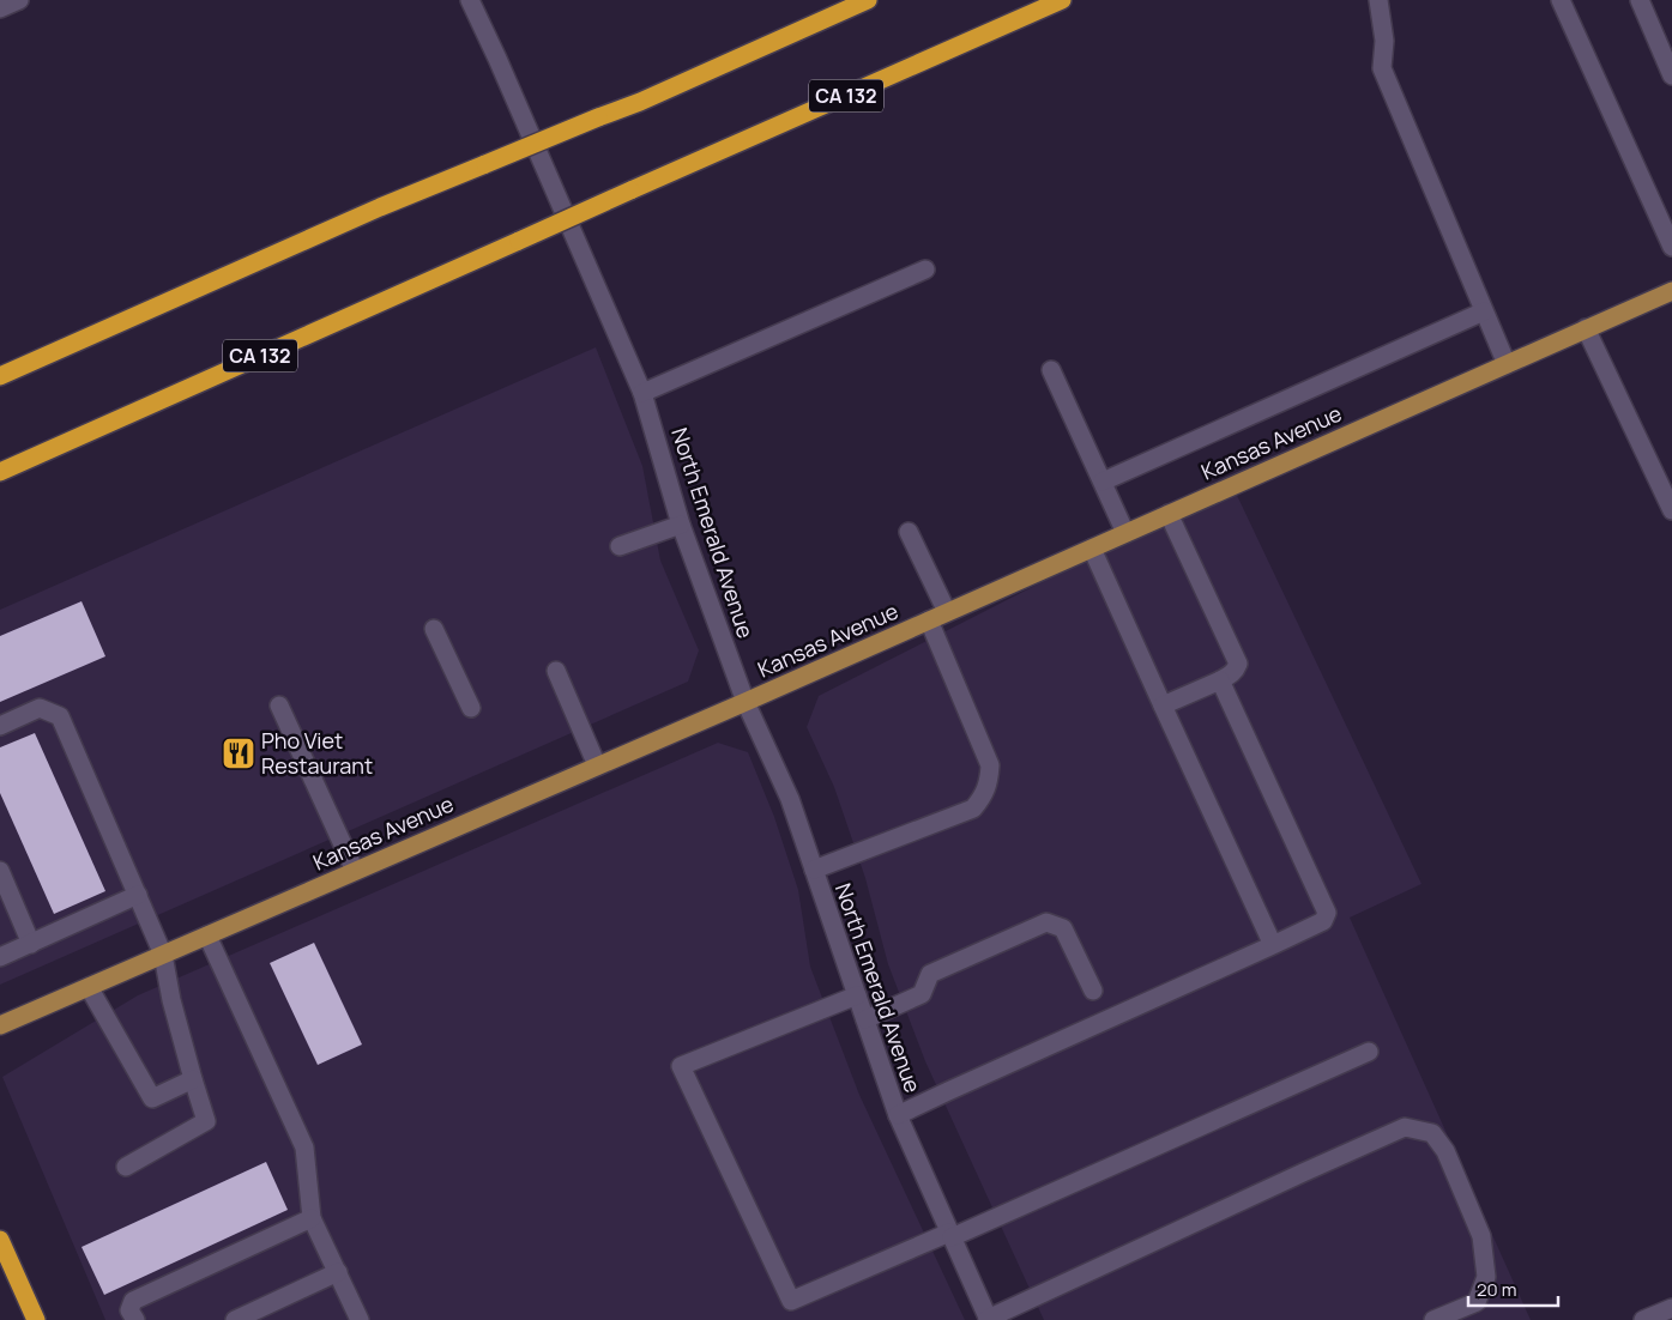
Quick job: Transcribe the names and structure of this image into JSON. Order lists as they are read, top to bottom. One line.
{"streets":{"highway":["CA 132"],"main road":["Kansas Avenue"],"street":["North Emerald Avenue"]},"crossings":[["Kansas Avenue","North Emerald Avenue"]],"places":{"restaurant":["Pho Viet Restaurant"]},"scale_bar":"20 m"}
